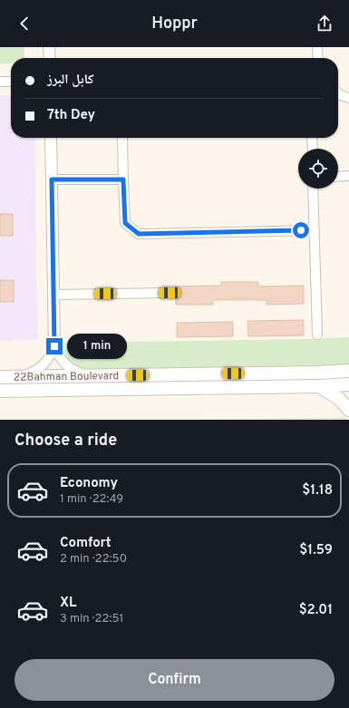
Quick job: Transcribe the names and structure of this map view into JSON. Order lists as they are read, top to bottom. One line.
{"streets":{"main road":["22Bahman Boulevard"]},"page":{"header":"Hoppr","banner":["کابل البرز","7th Dey"],"bubble":"1 min","heading":"Choose a ride","list":[{"name":"Economy","note":"1 min · 22:49","value":"$1.18"},{"name":"Comfort","note":"2 min · 22:50","value":"$1.59"},{"name":"XL","note":"3 min · 22:51","value":"$2.01"}],"buttons":"Confirm"}}
